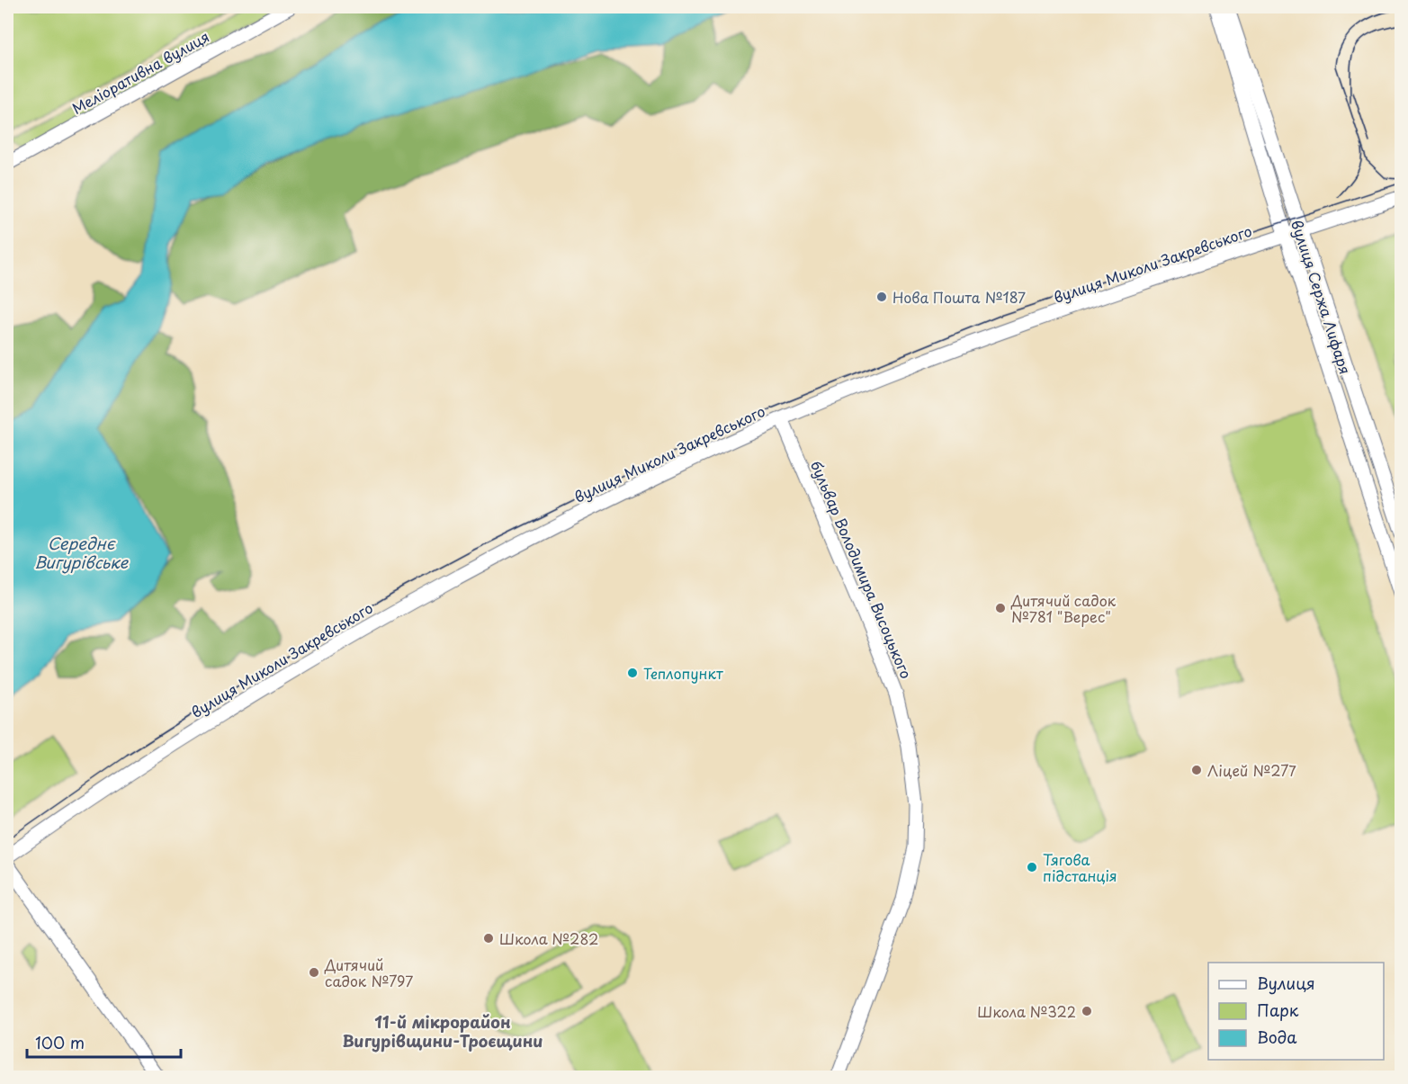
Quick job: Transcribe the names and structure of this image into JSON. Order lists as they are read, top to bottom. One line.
{"streets":{"street":["Меліоративна вулиця","вулиця Миколи Закревського","вулиця Сержа Лифаря","бульвар Володимира Висоцького"]},"crossings":[["вулиця Миколи Закревського","вулиця Сержа Лифаря"],["вулиця Миколи Закревського","бульвар Володимира Висоцького"]],"districts":["11-й мікрорайон Вигурівщини-Троєщини"],"water":["Середнє Вигурівське"],"places":["Нова Пошта №187","Дитячий садок №781 \"Верес\"","Теплопункт","Ліцей №277","Тягова пiдстанцiя","Школа №282","Дитячий садок №797","Школа №322"],"legend":["Вулиця","Парк","Вода"],"scale_bar":"100 m"}
